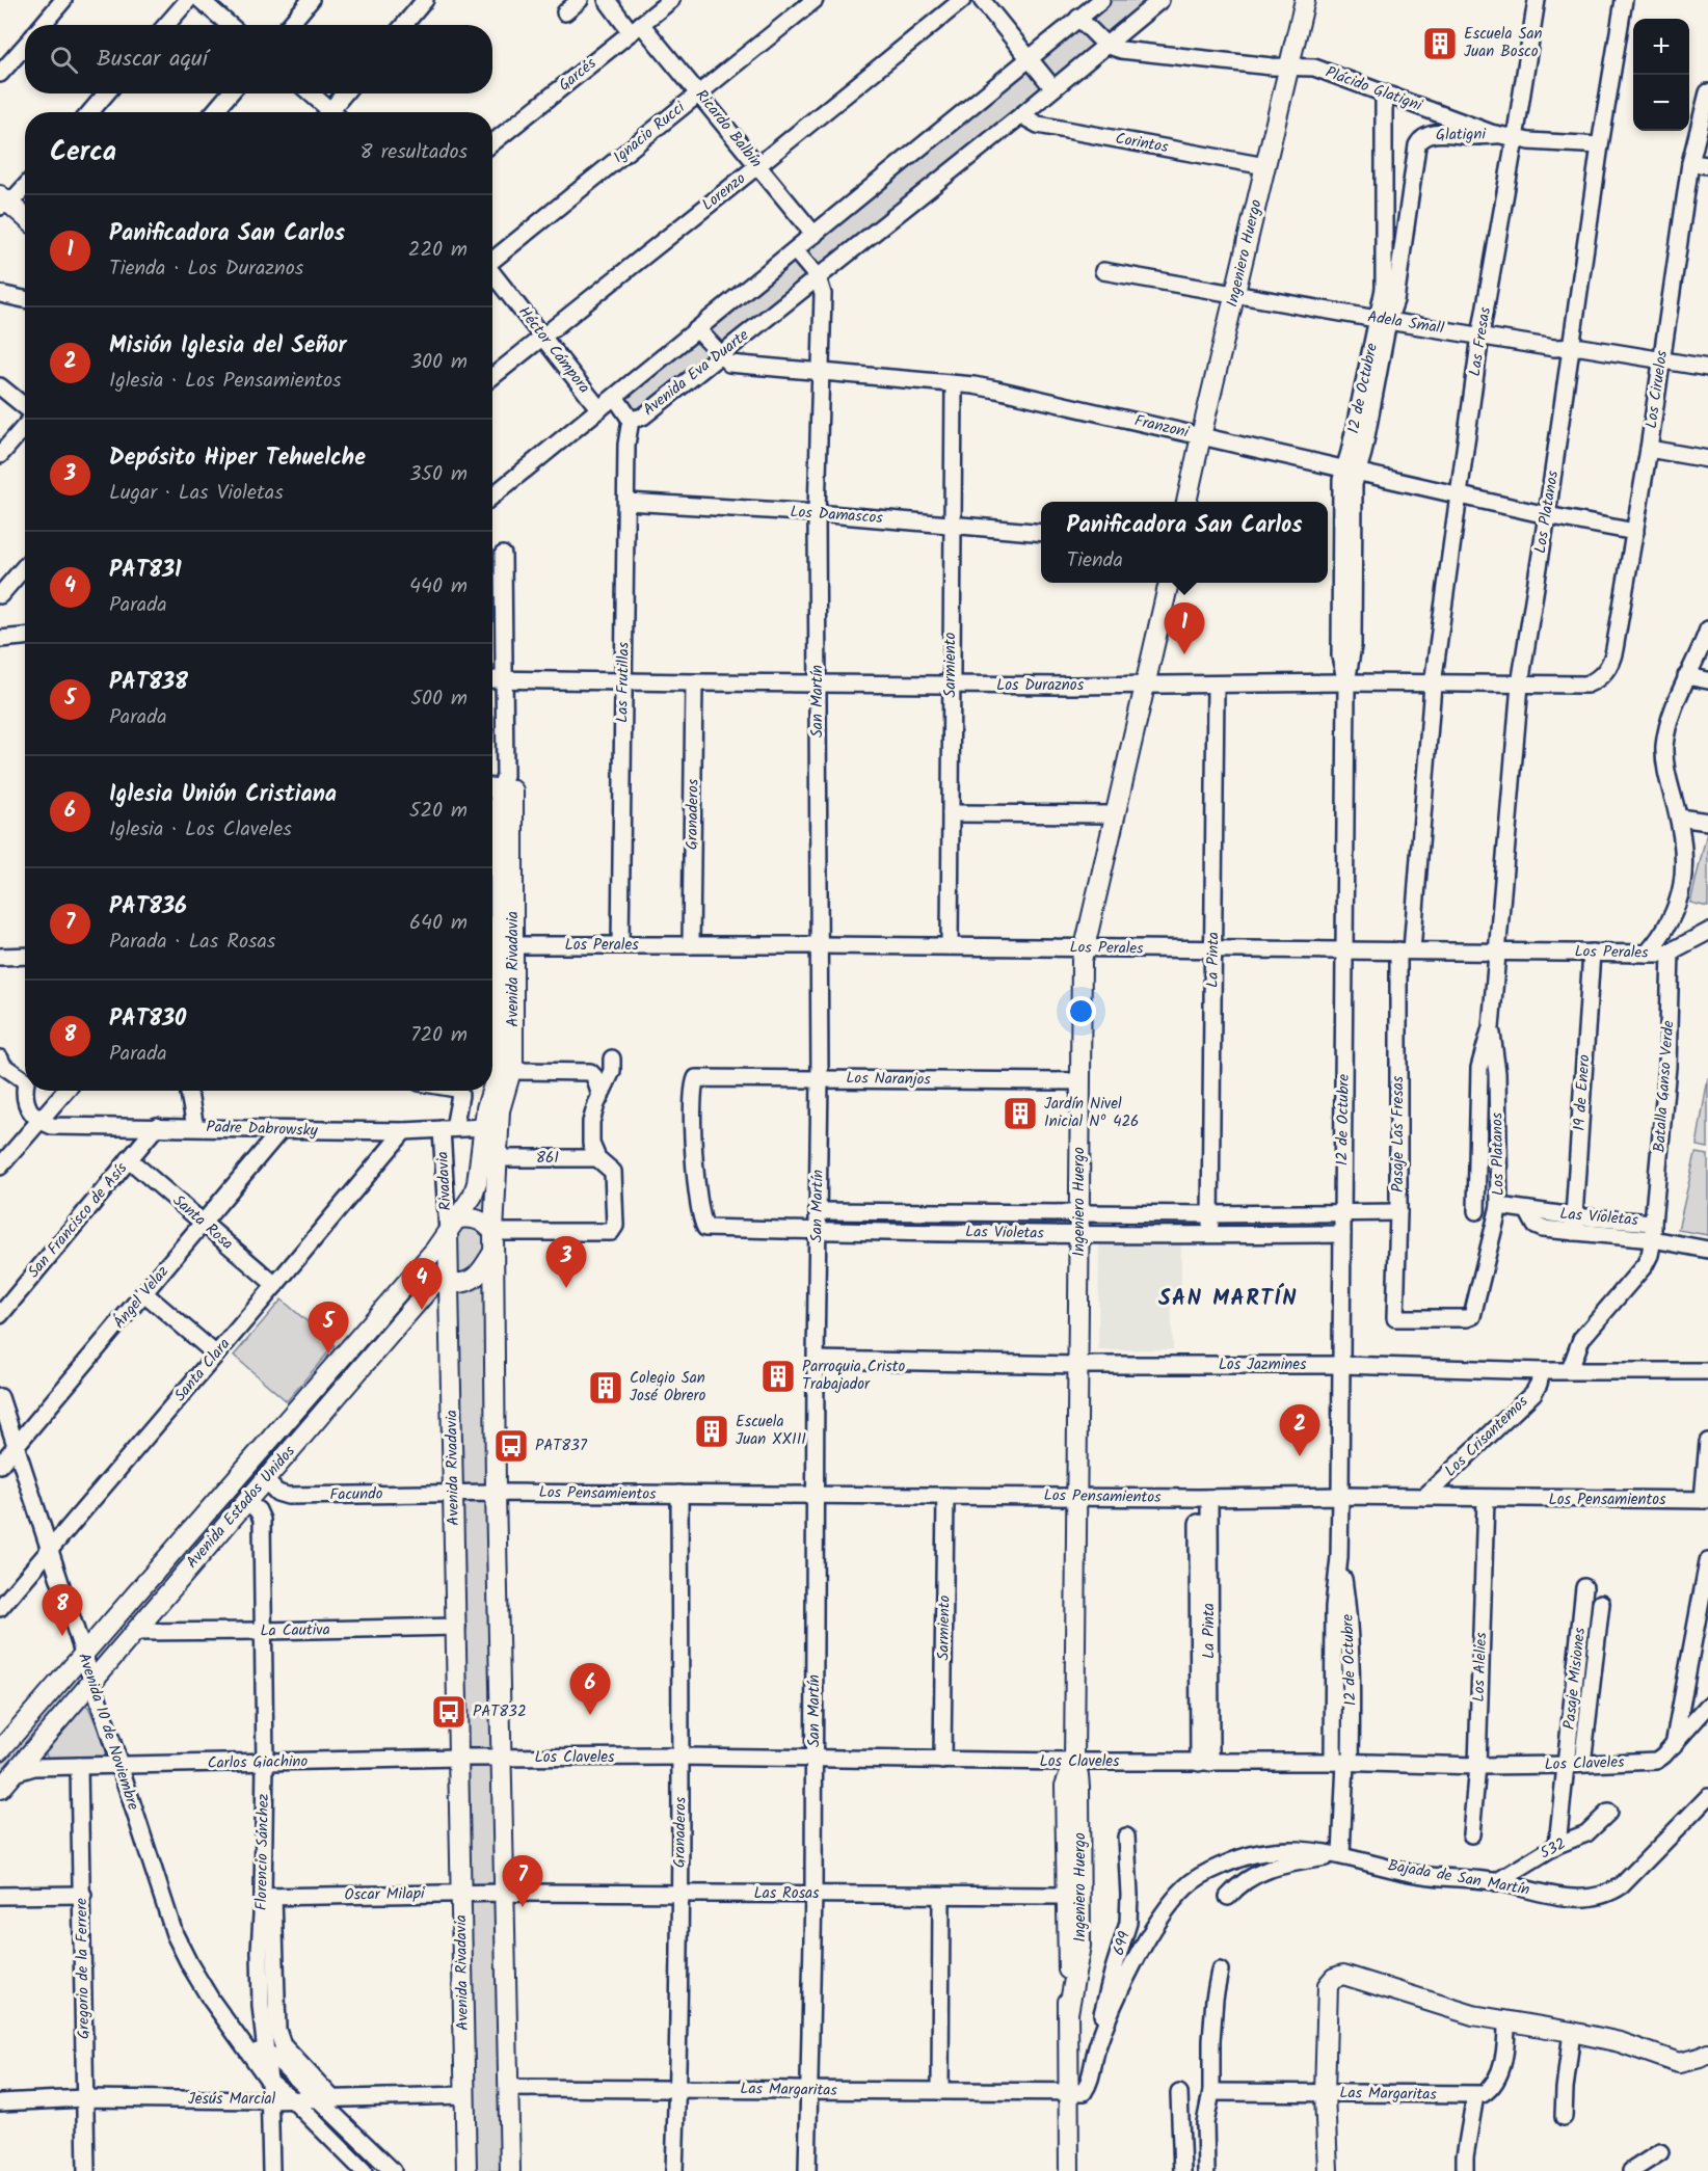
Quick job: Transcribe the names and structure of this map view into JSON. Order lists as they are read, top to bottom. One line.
{"streets":{"main road":["Ingeniero Huergo","Avenida Rivadavia","Avenida Estados Unidos"],"street":["Garcés","Plácido Glatigni","Ricardo Balbín","Ignacio Rucci","Glatigni","Corintos","Lorenzo","Adela Small","Las Fresas","Héctor Cámpora","Avenida Eva Duarte","12 de Octubre","Los Ciruelos","Franzoni","Los Platanos","Los Damascos","Sarmiento","Las Frutillas","Los Duraznos","San Martín","Granaderos","Los Perales","La Pinta","Los Naranjos","Batalla Ganso Verde","19 de Enero","Padre Dabrowsky","Pasaje Las Fresas","861","Rivadavia","Las Violetas","San Francisco de Asís","Santa Rosa","Ángel Velaz","Los Jazmines","Santa Clara","Los Crisantemos","Los Pensamientos","Facundo","La Cautiva","Los Alelies","Pasaje Misiones","Avenida 10 de Noviembre","Los Claveles","Carlos Giachino","532","Florencio Sánchez","Bajada de San Martín","Las Rosas","Oscar Milapi","699","Gregorio de la Ferrere","Las Margaritas","Jesús Marcial"]},"crossings":[["Garcés","Ricardo Balbín"],["Plácido Glatigni","Glatigni"],["Plácido Glatigni","Ingeniero Huergo"],["Plácido Glatigni","Las Fresas"],["Plácido Glatigni","Avenida Eva Duarte"],["Plácido Glatigni","12 de Octubre"],["Plácido Glatigni","Los Platanos"],["Ricardo Balbín","Ignacio Rucci"],["Ricardo Balbín","Lorenzo"],["Ricardo Balbín","Avenida Eva Duarte"],["Glatigni","12 de Octubre"],["Corintos","Ingeniero Huergo"],["Corintos","Avenida Eva Duarte"],["Lorenzo","Héctor Cámpora"],["Ingeniero Huergo","Adela Small"],["Ingeniero Huergo","Franzoni"],["Ingeniero Huergo","Los Duraznos"],["Ingeniero Huergo","Los Perales"],["Ingeniero Huergo","Los Naranjos"],["Ingeniero Huergo","Las Violetas"],["Ingeniero Huergo","Los Jazmines"],["Ingeniero Huergo","Los Pensamientos"],["Ingeniero Huergo","Los Claveles"],["Ingeniero Huergo","Bajada de San Martín"],["Ingeniero Huergo","Las Rosas"],["Ingeniero Huergo","Las Margaritas"],["Adela Small","Las Fresas"],["Adela Small","12 de Octubre"],["Adela Small","Los Ciruelos"],["Adela Small","Los Platanos"],["Las Fresas","Franzoni"],["Las Fresas","Los Duraznos"],["Las Fresas","Pasaje Las Fresas"],["Avenida Eva Duarte","Franzoni"],["Avenida Eva Duarte","Las Frutillas"],["Avenida Eva Duarte","San Martín"],["12 de Octubre","Franzoni"],["12 de Octubre","Los Duraznos"],["12 de Octubre","Los Perales"],["12 de Octubre","Las Violetas"],["12 de Octubre","Los Jazmines"],["12 de Octubre","Los Pensamientos"],["12 de Octubre","Los Claveles"],["12 de Octubre","Bajada de San Martín"],["Los Ciruelos","Franzoni"],["Los Ciruelos","Los Duraznos"],["Franzoni","Los Platanos"],["Franzoni","Sarmiento"],["Franzoni","San Martín"],["Los Platanos","Los Duraznos"],["Los Platanos","Los Perales"],["Los Platanos","Pasaje Las Fresas"],["Los Platanos","Las Violetas"],["Los Damascos","Sarmiento"],["Los Damascos","Las Frutillas"],["Los Damascos","San Martín"],["Sarmiento","Los Duraznos"],["Sarmiento","Los Perales"],["Sarmiento","Los Pensamientos"],["Sarmiento","Los Claveles"],["Las Frutillas","Los Duraznos"],["Las Frutillas","Los Perales"],["Los Duraznos","San Martín"],["Los Duraznos","Granaderos"],["Los Duraznos","La Pinta"],["Los Duraznos","Avenida Rivadavia"],["Los Duraznos","Pasaje Las Fresas"],["San Martín","Los Perales"],["San Martín","Los Naranjos"],["San Martín","Las Violetas"],["San Martín","Los Jazmines"],["San Martín","Los Pensamientos"],["San Martín","Los Claveles"],["San Martín","Las Rosas"],["San Martín","Las Margaritas"],["Granaderos","Los Perales"],["Granaderos","Los Pensamientos"],["Granaderos","Los Claveles"],["Granaderos","Las Rosas"],["Granaderos","Las Margaritas"],["Los Perales","La Pinta"],["Los Perales","Avenida Rivadavia"],["Los Perales","Batalla Ganso Verde"],["Los Perales","19 de Enero"],["Los Perales","Pasaje Las Fresas"],["La Pinta","Las Violetas"],["La Pinta","Los Pensamientos"],["La Pinta","Los Claveles"],["Avenida Rivadavia","Padre Dabrowsky"],["Avenida Rivadavia","861"],["Avenida Rivadavia","Rivadavia"],["Avenida Rivadavia","Los Pensamientos"],["Avenida Rivadavia","Facundo"],["Avenida Rivadavia","Avenida Estados Unidos"],["Avenida Rivadavia","La Cautiva"],["Avenida Rivadavia","Los Claveles"],["Avenida Rivadavia","Carlos Giachino"],["Avenida Rivadavia","Las Rosas"],["Avenida Rivadavia","Oscar Milapi"],["Avenida Rivadavia","Las Margaritas"],["Avenida Rivadavia","Jesús Marcial"],["Los Naranjos","Las Violetas"],["Batalla Ganso Verde","Las Violetas"],["19 de Enero","Las Violetas"],["Padre Dabrowsky","Rivadavia"],["Padre Dabrowsky","San Francisco de Asís"],["Padre Dabrowsky","Ángel Velaz"],["Padre Dabrowsky","Santa Clara"],["Pasaje Las Fresas","Las Violetas"],["Rivadavia","Avenida Estados Unidos"],["San Francisco de Asís","Santa Rosa"],["Santa Rosa","Ángel Velaz"],["Santa Rosa","Santa Clara"],["Ángel Velaz","Avenida 10 de Noviembre"],["Los Jazmines","Los Crisantemos"],["Santa Clara","Avenida 10 de Noviembre"],["Los Crisantemos","Los Pensamientos"],["Los Pensamientos","Facundo"],["Los Pensamientos","Los Alelies"],["Facundo","Avenida Estados Unidos"],["Avenida Estados Unidos","La Cautiva"],["Avenida Estados Unidos","Avenida 10 de Noviembre"],["Avenida Estados Unidos","Carlos Giachino"],["Avenida Estados Unidos","Florencio Sánchez"],["La Cautiva","Florencio Sánchez"],["Los Alelies","Los Claveles"],["Pasaje Misiones","Los Claveles"],["Pasaje Misiones","532"],["Avenida 10 de Noviembre","Carlos Giachino"],["Avenida 10 de Noviembre","Florencio Sánchez"],["Avenida 10 de Noviembre","Jesús Marcial"],["Los Claveles","Carlos Giachino"],["Carlos Giachino","Florencio Sánchez"],["Carlos Giachino","Gregorio de la Ferrere"],["532","Bajada de San Martín"],["Florencio Sánchez","Oscar Milapi"],["Florencio Sánchez","Jesús Marcial"],["Bajada de San Martín","699"],["Bajada de San Martín","Las Margaritas"],["Las Rosas","Oscar Milapi"],["Gregorio de la Ferrere","Jesús Marcial"]],"districts":["SAN MARTÍN"],"places":{"building":["Escuela San Juan Bosco","Jardín Nivel Inicial Nº 426","Parroquia Cristo Trabajador","Colegio San José Obrero","Escuela Juan XXIII"],"bus stop":["PAT837","PAT832"]},"page":{"map_buttons":["+","−"],"search":"Buscar aquí","heading":["Cerca","8 resultados"],"list":[{"mark":"1","name":"Panificadora San Carlos","note":"Tienda · Los Duraznos","value":"220 m"},{"mark":"2","name":"Misión Iglesia del Señor","note":"Iglesia · Los Pensamientos","value":"300 m"},{"mark":"3","name":"Depósito Hiper Tehuelche","note":"Lugar · Las Violetas","value":"350 m"},{"mark":"4","name":"PAT831","note":"Parada","value":"440 m"},{"mark":"5","name":"PAT838","note":"Parada","value":"500 m"},{"mark":"6","name":"Iglesia Unión Cristiana","note":"Iglesia · Los Claveles","value":"520 m"},{"mark":"7","name":"PAT836","note":"Parada · Las Rosas","value":"640 m"},{"mark":"8","name":"PAT830","note":"Parada","value":"720 m"}],"popup":["Panificadora San Carlos","Tienda"],"pins":["1","3","4","5","2","8","6","7"]}}
